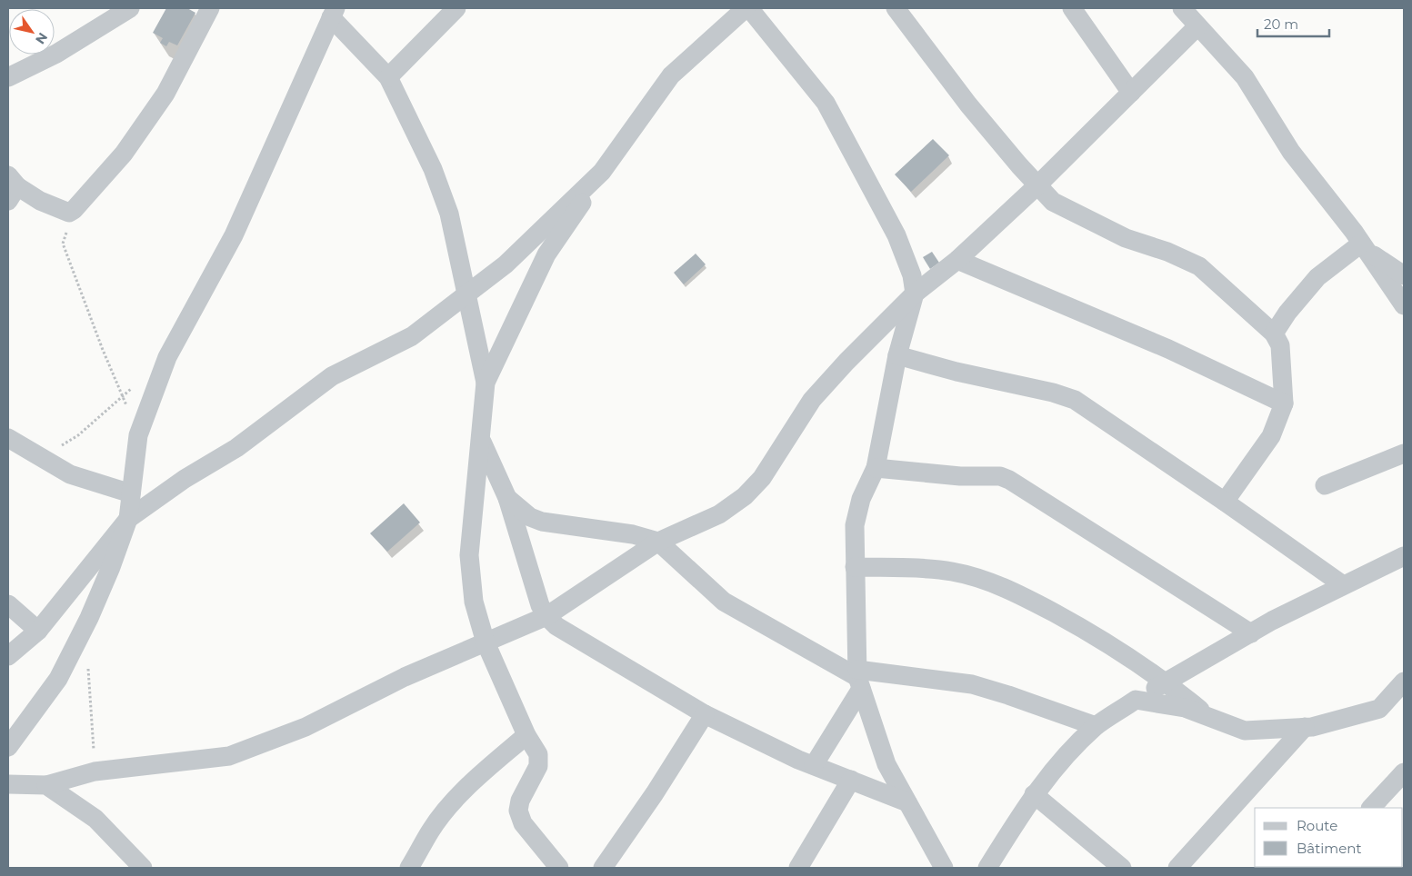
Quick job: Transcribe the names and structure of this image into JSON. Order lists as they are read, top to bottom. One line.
{"legend":["Route","Bâtiment"],"scale_bar":"20 m","north":"bottom right"}
